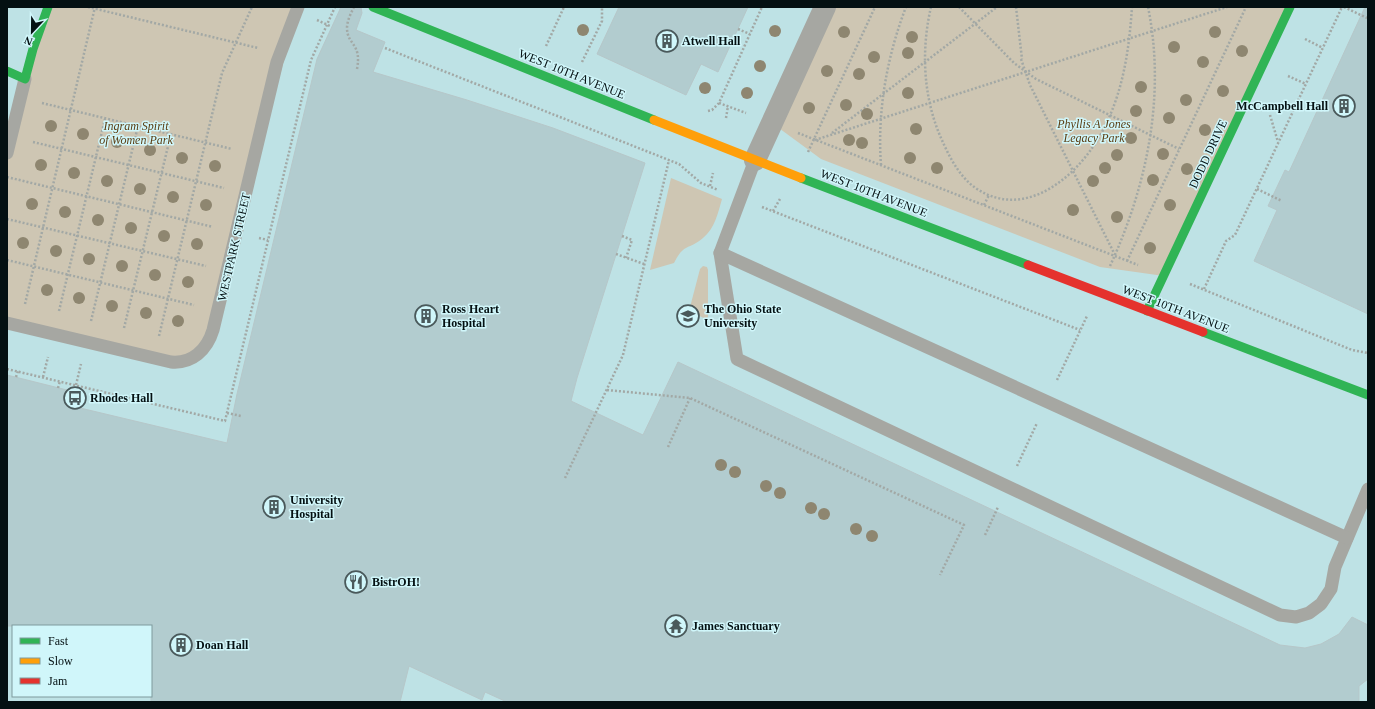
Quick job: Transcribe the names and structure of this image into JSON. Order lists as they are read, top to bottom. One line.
{"streets":{"street":["WEST 10TH AVENUE","DODD DRIVE"],"lane":["WESTPARK STREET"]},"crossings":[["WEST 10TH AVENUE","DODD DRIVE"]],"parks":["Phyllis A Jones Legacy Park","Ingram Spirit of Women Park"],"places":{"building":["Atwell Hall","McCampbell Hall","Ross Heart Hospital","University Hospital","Doan Hall"],"school or university":["The Ohio State University"],"bus stop":["Rhodes Hall"],"restaurant":["BistrOH!"],"temple":["James Sanctuary"]},"legend":["Fast","Slow","Jam"],"north":"bottom"}
